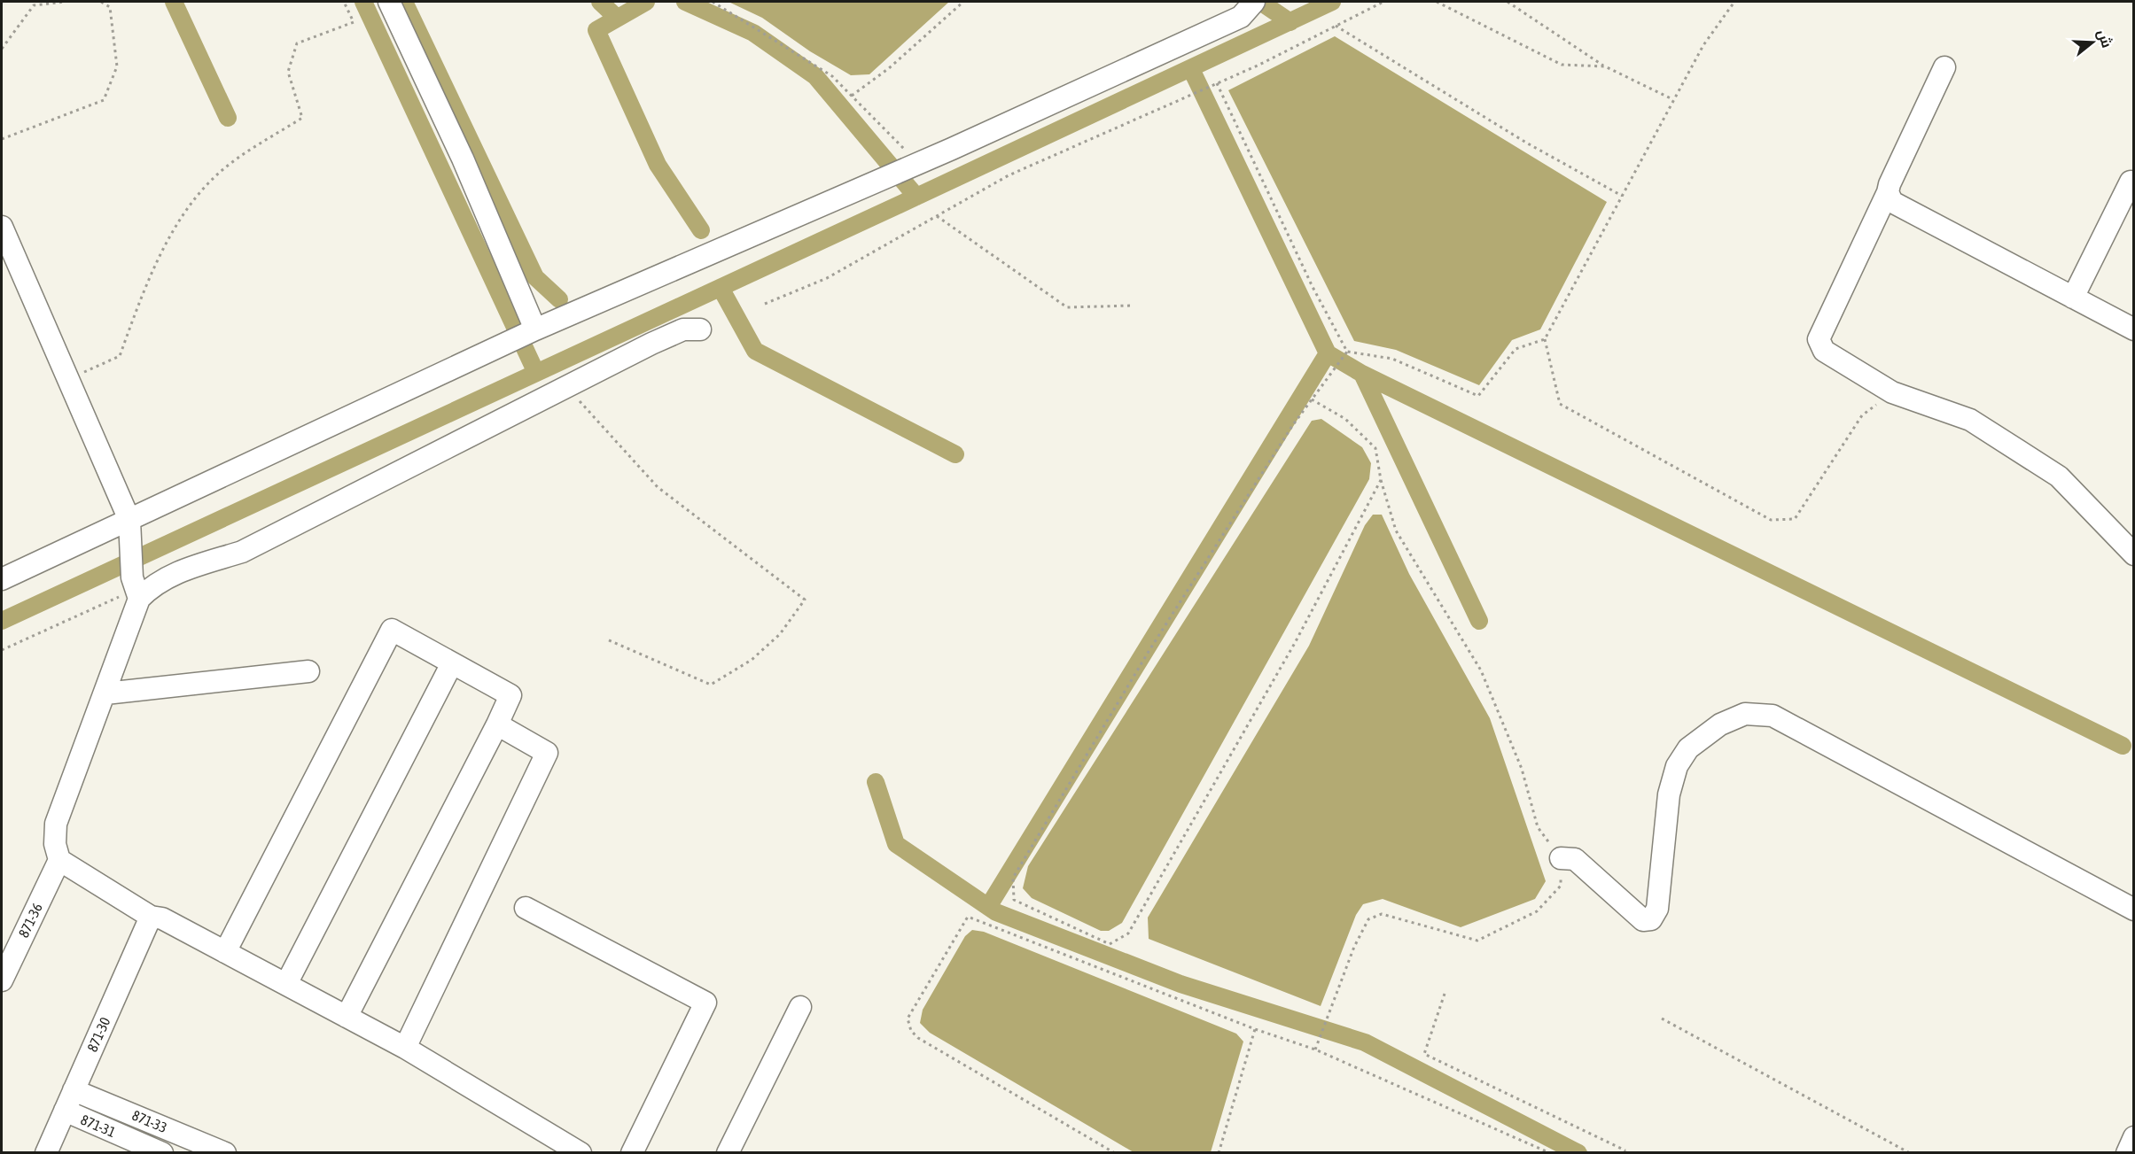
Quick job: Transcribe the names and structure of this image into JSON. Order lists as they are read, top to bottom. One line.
{"streets":{"street":["871-36","871-30","871-33","871-31"]},"crossings":[["871-30","871-33"],["871-30","871-31"]],"north":"right"}
